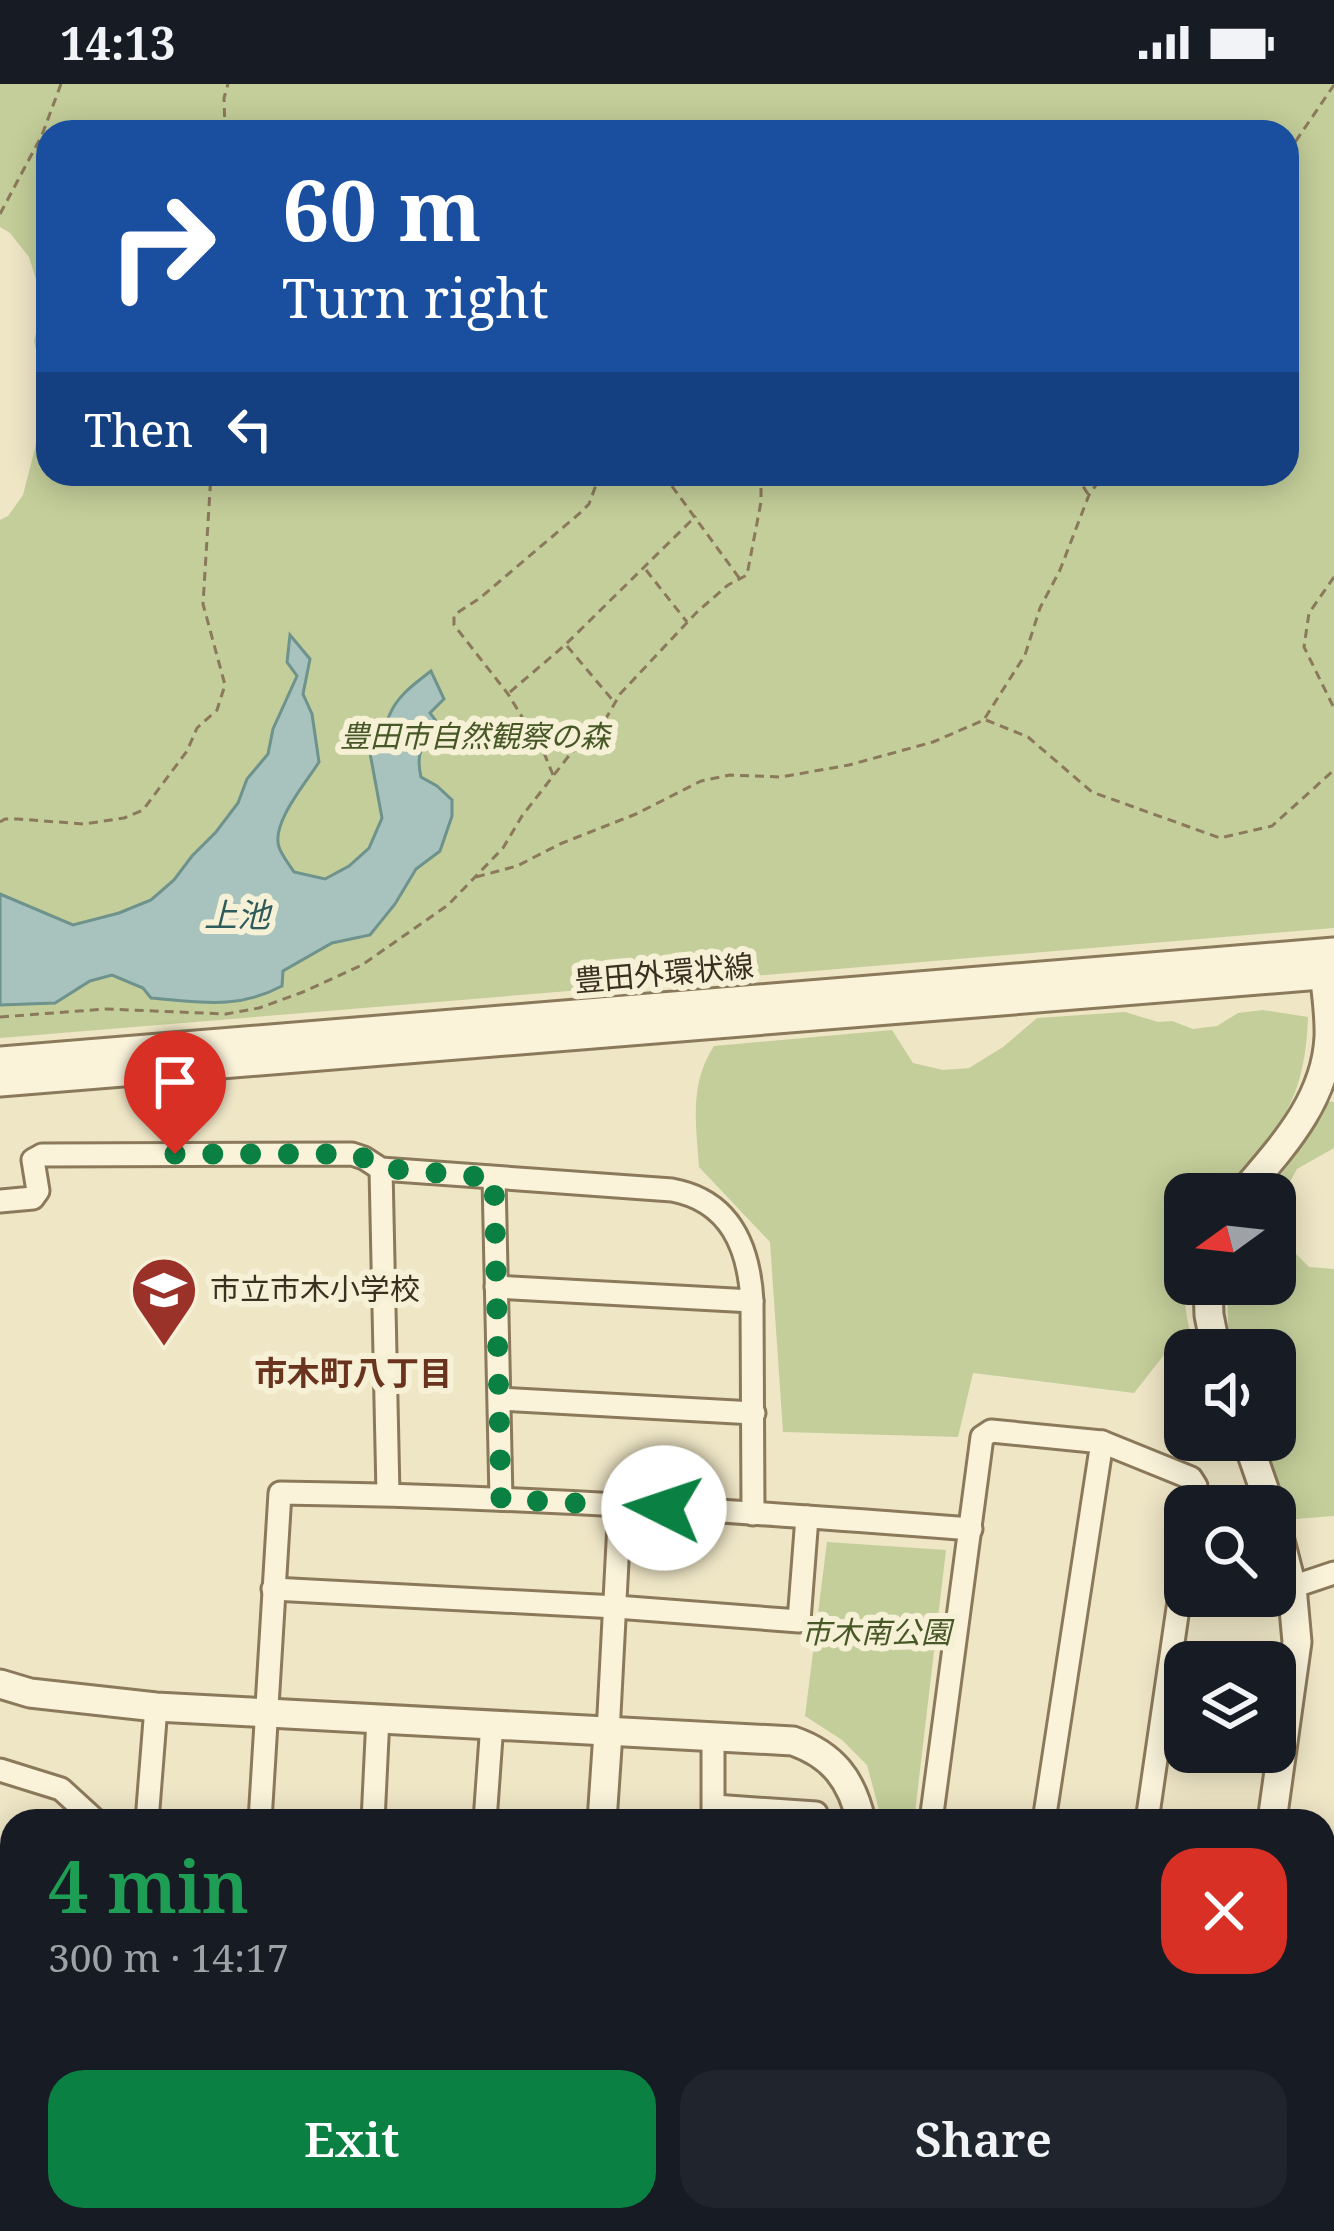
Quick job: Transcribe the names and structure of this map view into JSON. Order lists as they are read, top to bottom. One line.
{"streets":{"street":["豊田外環状線"]},"districts":["市木町八丁目"],"water":["上池"],"parks":["豊田市自然観察の森","市木南公園"],"places":{"school or university":["市立市木小学校"]},"north":"left","page":{"status":"14:13","turn":["60 m","Turn right"],"then":"Then","heading":["4 min","300 m · 14:17"],"buttons":["Exit","Share"]}}
